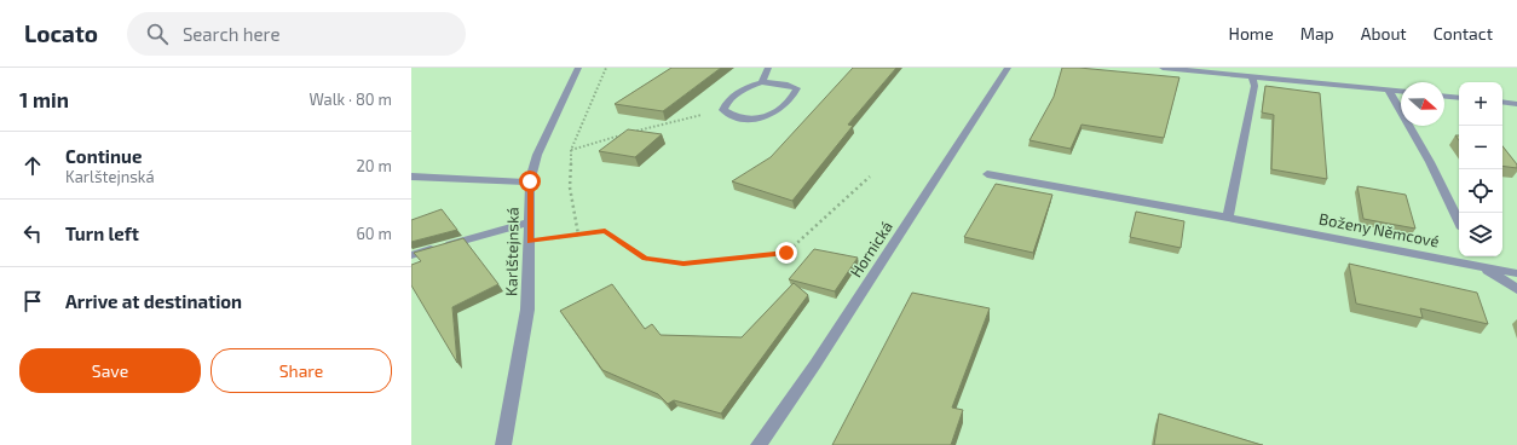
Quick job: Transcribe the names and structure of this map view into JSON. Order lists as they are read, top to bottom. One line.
{"streets":{"street":["Boženy Němcové","Hornická","Karlštejnská"]},"north":"right","page":{"header":"Locato","search":"Search here","nav":["Home","Map","About","Contact"],"heading":["1 min","Walk · 80 m"],"map_buttons":["+","−"],"list":[["Continue","Karlštejnská","20 m"],["Turn left","60 m"],"Arrive at destination"],"buttons":["Save","Share"]}}
